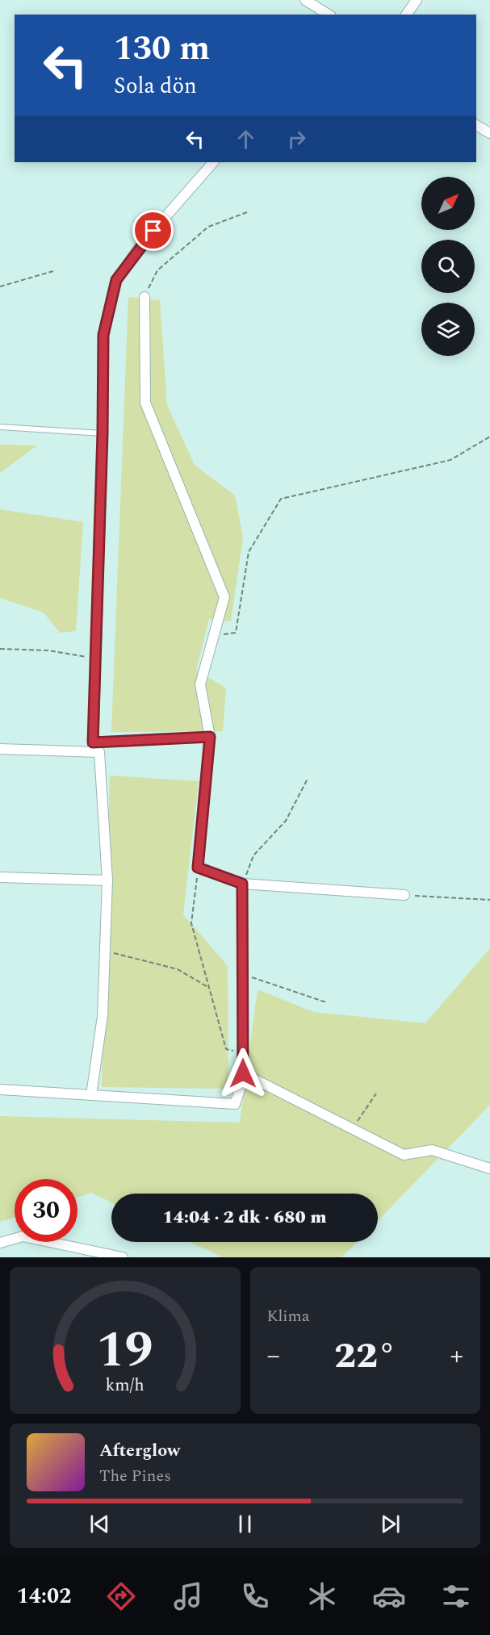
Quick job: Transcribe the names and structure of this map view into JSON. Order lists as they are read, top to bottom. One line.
{"north":"top right","page":{"turn":["130 m","Sola dön"],"limit":"30","trip":"14:04 · 2 dk · 680 m","tile":"Klima","heat":["−","22°","+"],"song":["Afterglow","The Pines"],"tabs":"14:02","gauge":["19","km/h"]}}
